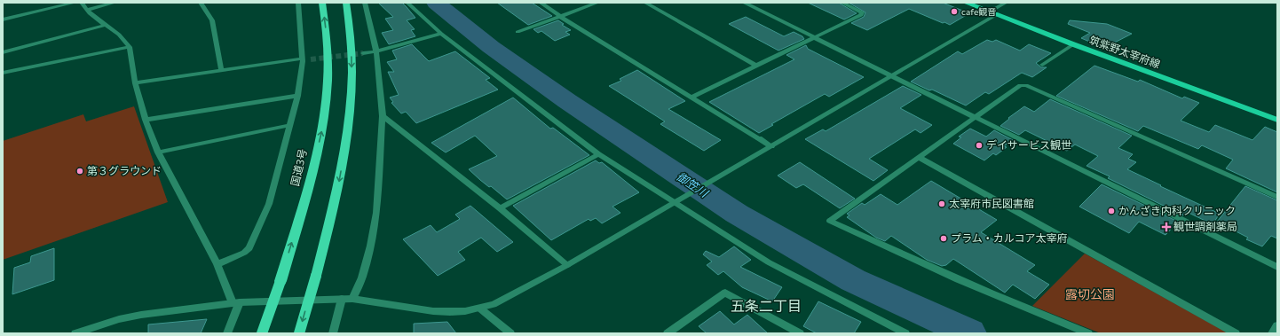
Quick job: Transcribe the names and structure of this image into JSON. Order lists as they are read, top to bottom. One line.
{"streets":{"highway":["国道3号"],"main road":["筑紫野太宰府線"]},"districts":["五条二丁目"],"water":["御笠川"],"parks":["露切公園"],"places":{"other":["cafe観音","デイサービス観世","第３グラウンド","太宰府市民図書館","かんざき内科クリニック","プラム・カルコア太宰府"],"health":["観世調剤薬局"]}}
